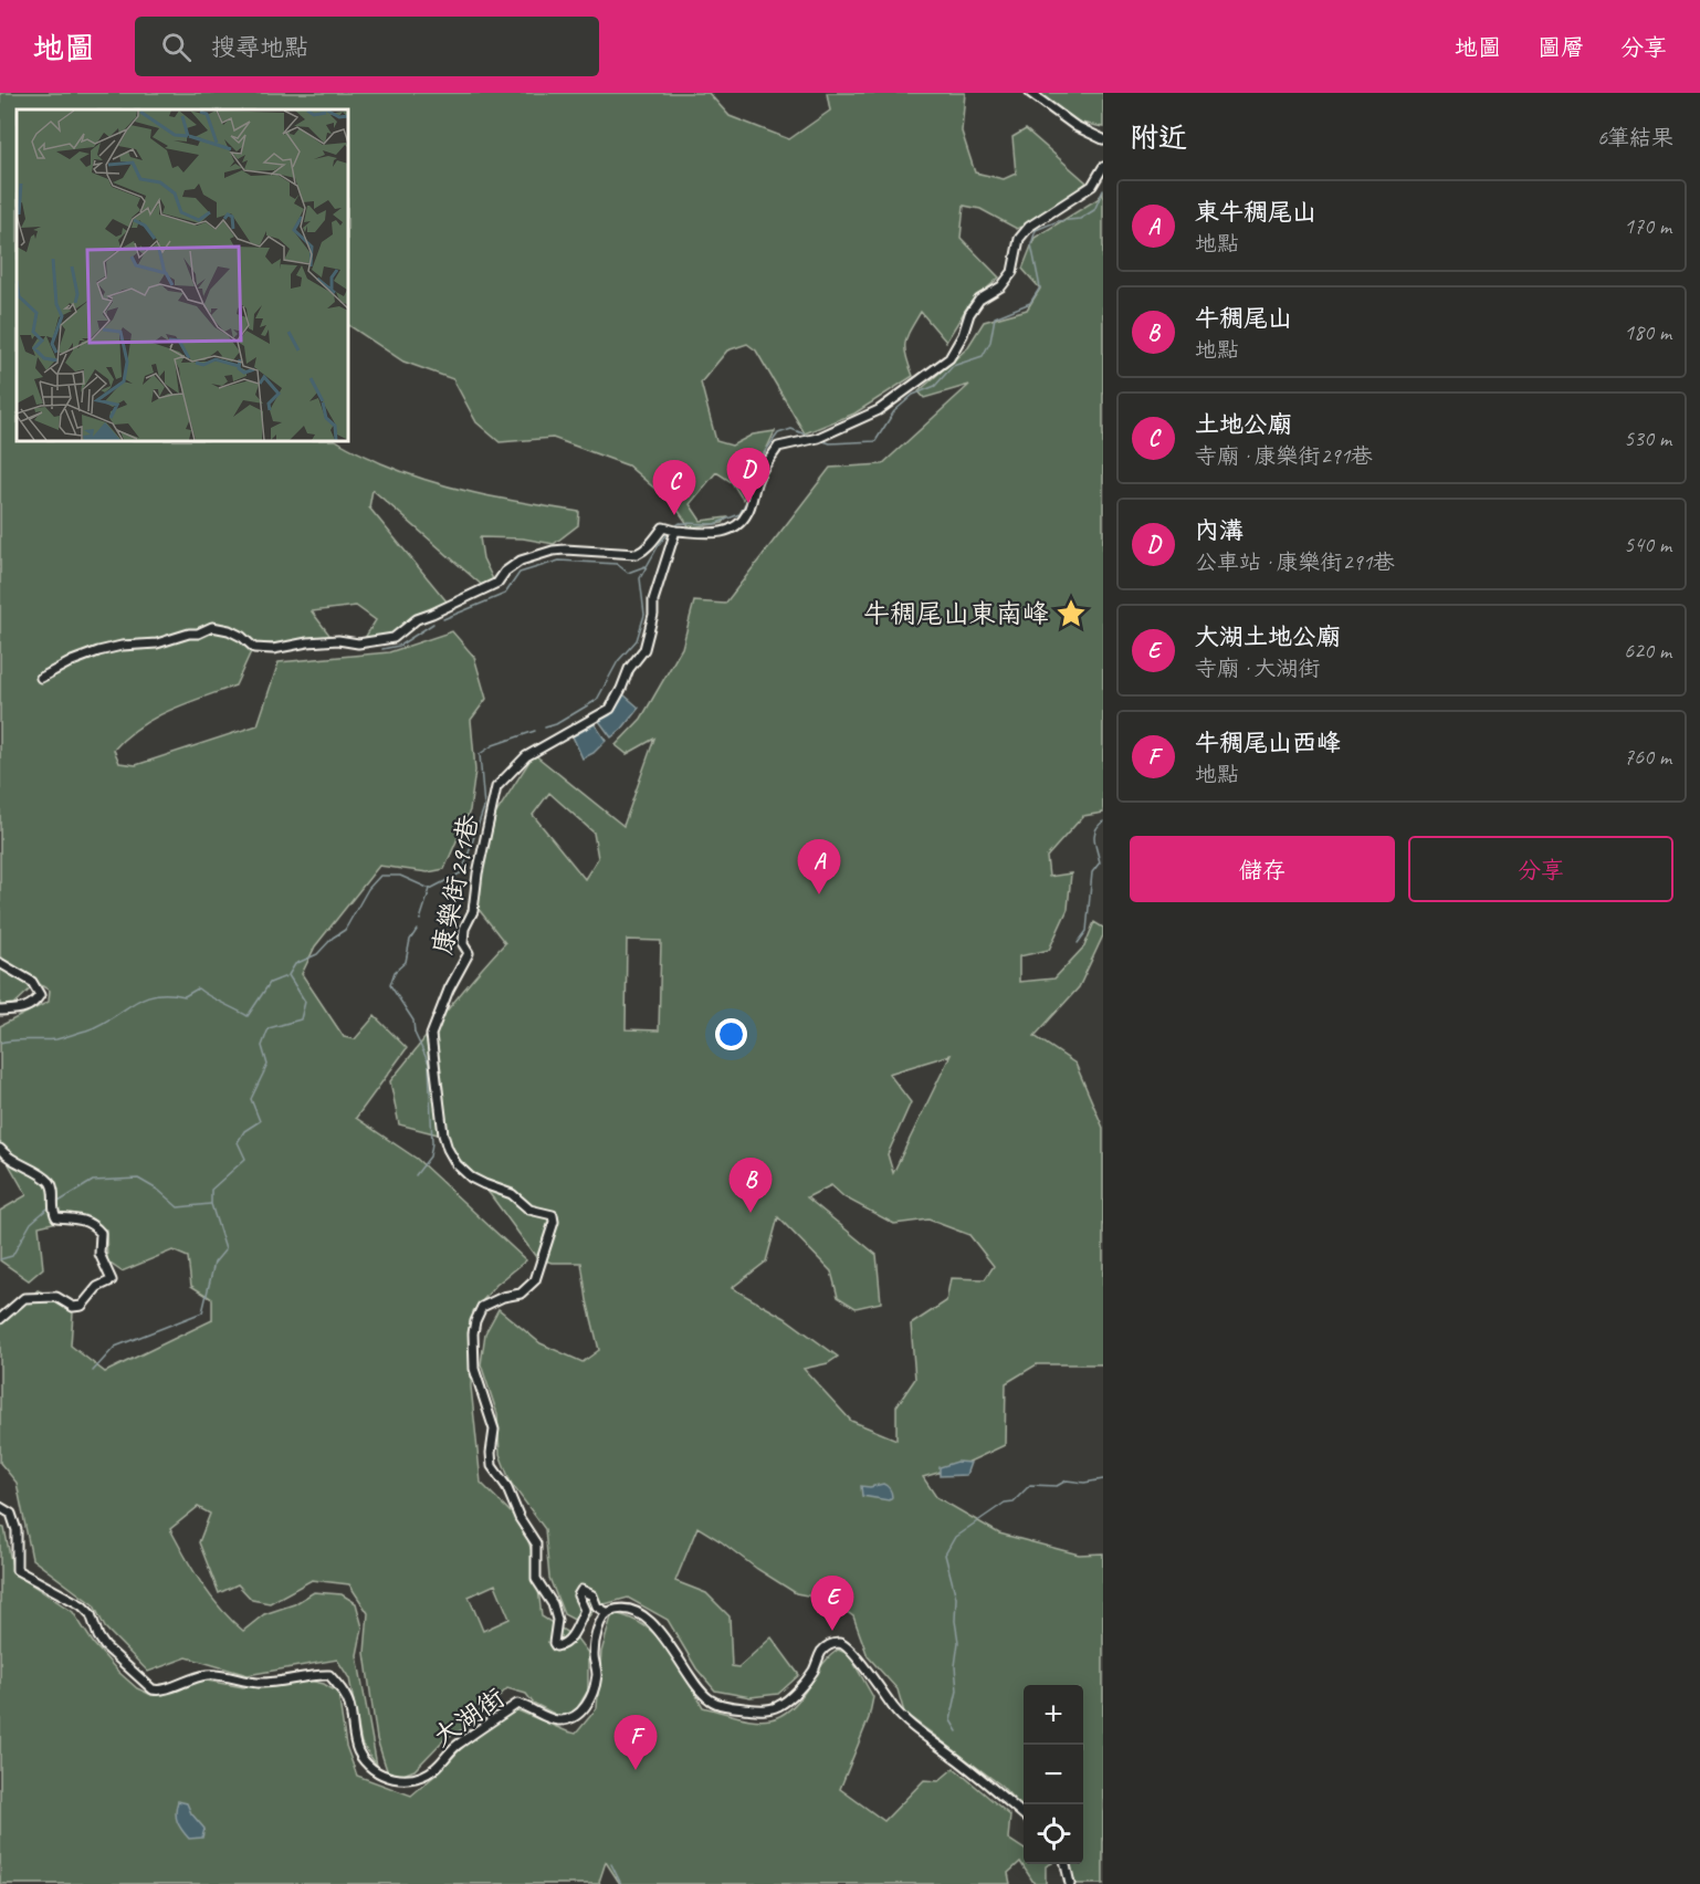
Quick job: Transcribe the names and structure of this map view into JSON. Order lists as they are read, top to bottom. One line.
{"streets":{"street":["康樂街291巷","大湖街"]},"crossings":[["康樂街291巷","大湖街"]],"places":{"place":["牛稠尾山東南峰"]},"page":{"header":"地圖","search":"搜尋地點","nav":["地圖","圖層","分享"],"heading":["附近","6筆結果"],"list":[{"mark":"A","name":"東牛稠尾山","note":"地點","value":"170 m"},{"mark":"B","name":"牛稠尾山","note":"地點","value":"180 m"},{"mark":"C","name":"土地公廟","note":"寺廟 · 康樂街291巷","value":"530 m"},{"mark":"D","name":"內溝","note":"公車站 · 康樂街291巷","value":"540 m"},{"mark":"E","name":"大湖土地公廟","note":"寺廟 · 大湖街","value":"620 m"},{"mark":"F","name":"牛稠尾山西峰","note":"地點","value":"760 m"}],"pins":["D","C","A","B","E","F"],"buttons":["儲存","分享"],"map_buttons":["+","−"]}}
